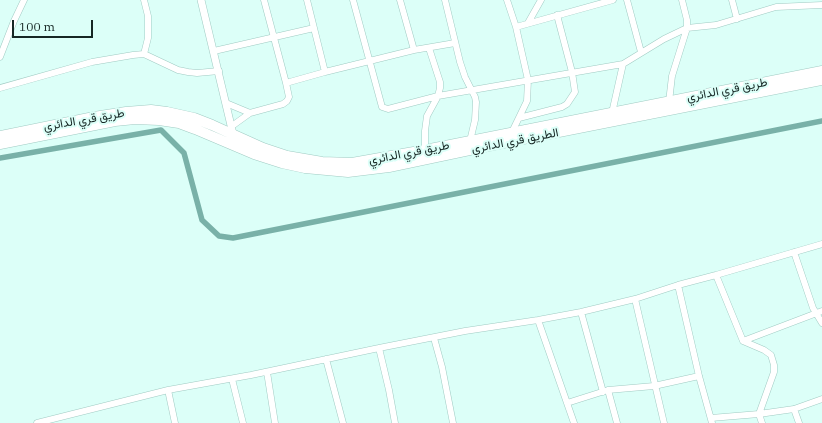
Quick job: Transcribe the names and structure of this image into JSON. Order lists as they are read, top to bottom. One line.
{"streets":{"highway":["طريق قري الدائري","الطريق قري الدائري"]},"scale_bar":"100 m"}
